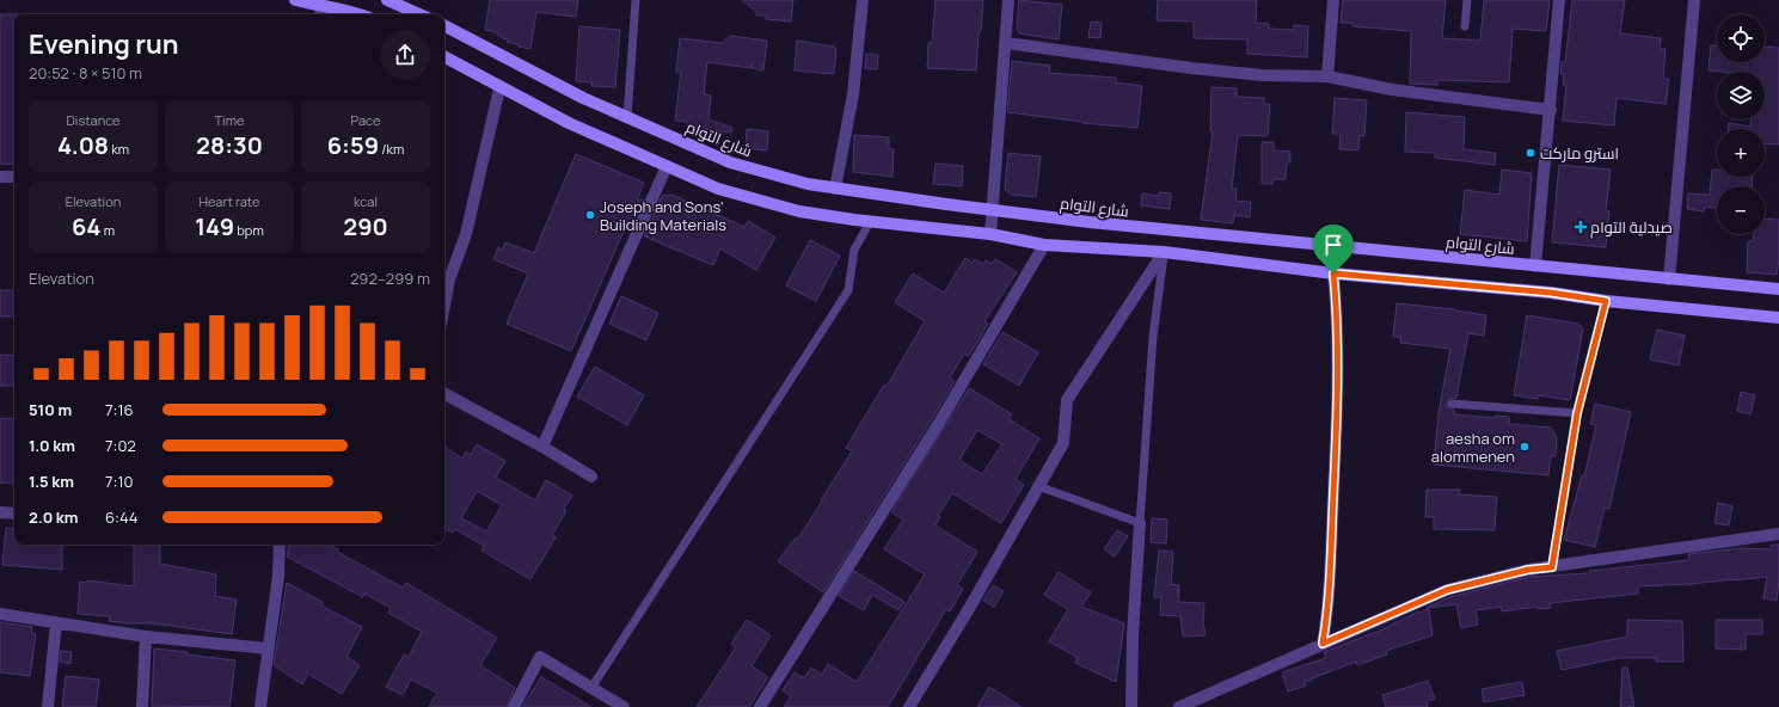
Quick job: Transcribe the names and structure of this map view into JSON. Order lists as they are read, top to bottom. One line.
{"streets":{"main road":["شارع التوام"]},"places":{"other":["استرو ماركت","Joseph and Sons' Building Materials","aesha om alommenen"],"health":["صيدلية التوام"]},"page":{"map_buttons":["+","−"],"heading":["Evening run","20:52 · 8 × 510 m"],"stats":[["Distance","4.08 km"],["Time","28:30"],["Pace","6:59 /km"],["Elevation","64 m"],["Heart rate","149 bpm"],["kcal","290"]],"chart":["Elevation","292–299 m"],"list":[{"name":"510 m","note":"7:16"},{"name":"1.0 km","note":"7:02"},{"name":"1.5 km","note":"7:10"},{"name":"2.0 km","note":"6:44"}]}}
